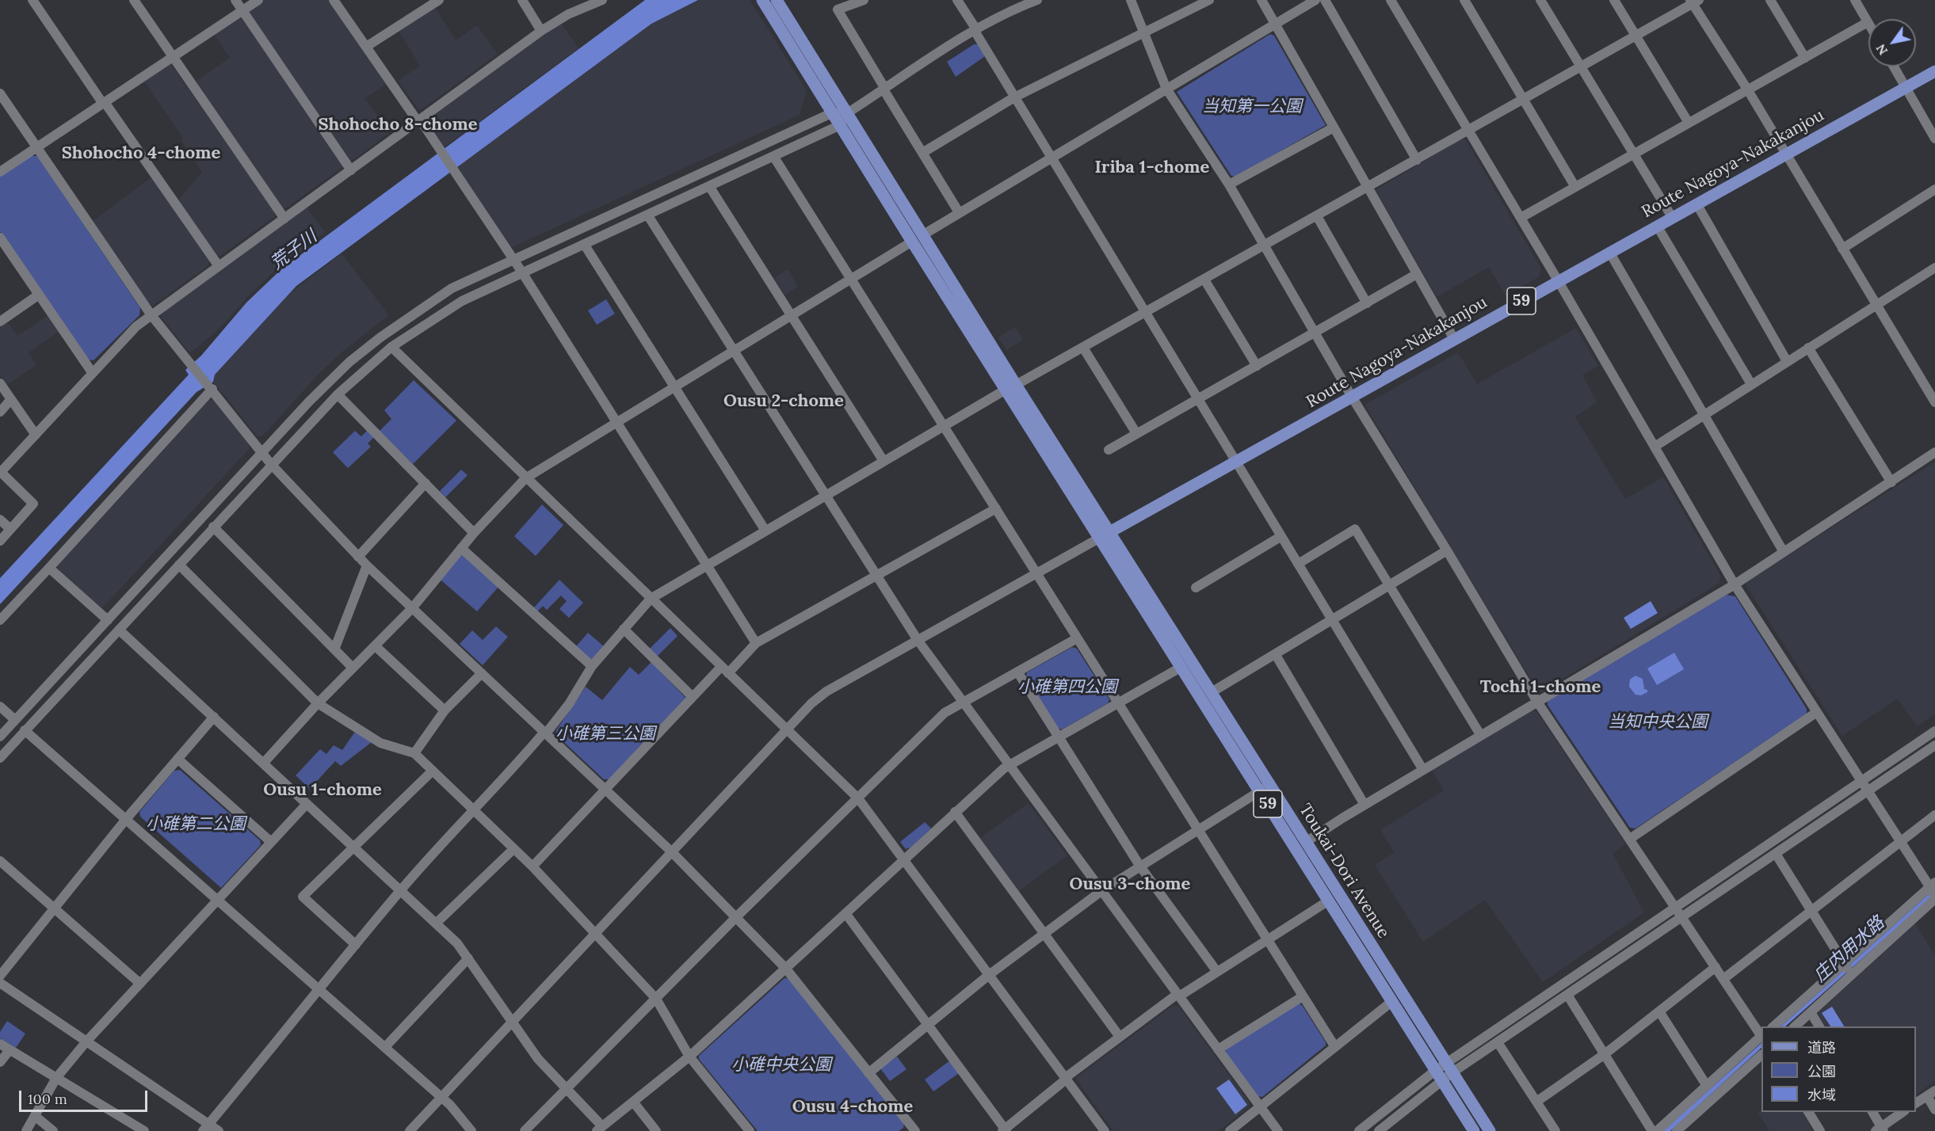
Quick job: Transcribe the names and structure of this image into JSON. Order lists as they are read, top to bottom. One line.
{"streets":{"main road":["Route Nagoya-Nakakanjou","59","Toukai-Dori Avenue"]},"crossings":[["Route Nagoya-Nakakanjou","Toukai-Dori Avenue"]],"districts":["Shohocho 8-chome","Shohocho 4-chome","Iriba 1-chome","Ousu 2-chome","Tochi 1-chome","Ousu 1-chome","Ousu 3-chome","Ousu 4-chome"],"water":["荒子川","庄内用水路"],"parks":["当知第一公園","小碓第四公園","当知中央公園","小碓第三公園","小碓第二公園","小碓中央公園"],"legend":["道路","公園","水域"],"scale_bar":"100 m","north":"bottom left"}
